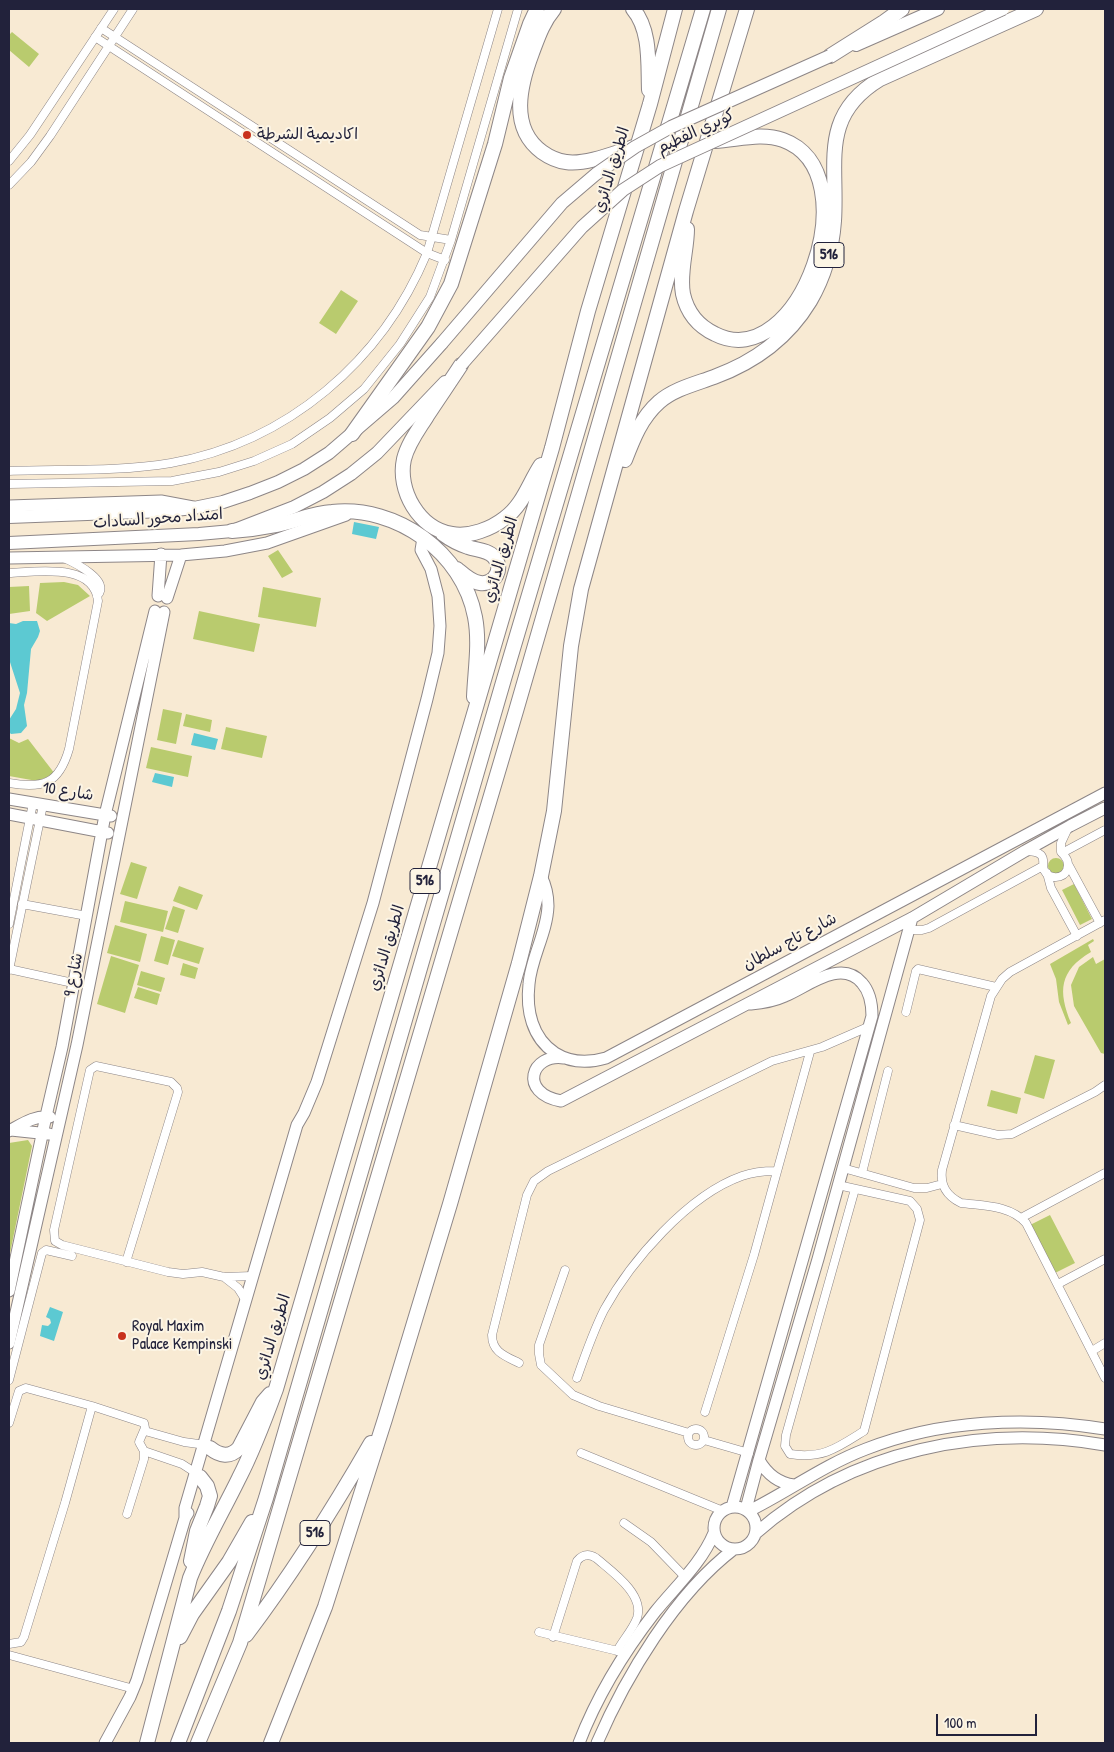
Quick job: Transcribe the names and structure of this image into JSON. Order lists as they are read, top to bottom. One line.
{"streets":{"highway":["الطريق الدائري","516"],"main road":["كوبري الفطيم","امتداد محور السادات"],"street":["شارع 10","شارع تاج سلطان","شارع 9"]},"crossings":[["كوبري الفطيم","516"],["كوبري الفطيم","امتداد محور السادات"],["الطريق الدائري","516"],["516","امتداد محور السادات"],["516","شارع تاج سلطان"],["شارع 10","شارع 9"]],"places":["اكاديمية الشرطة","Royal Maxim Palace Kempinski"],"scale_bar":"100 m"}
